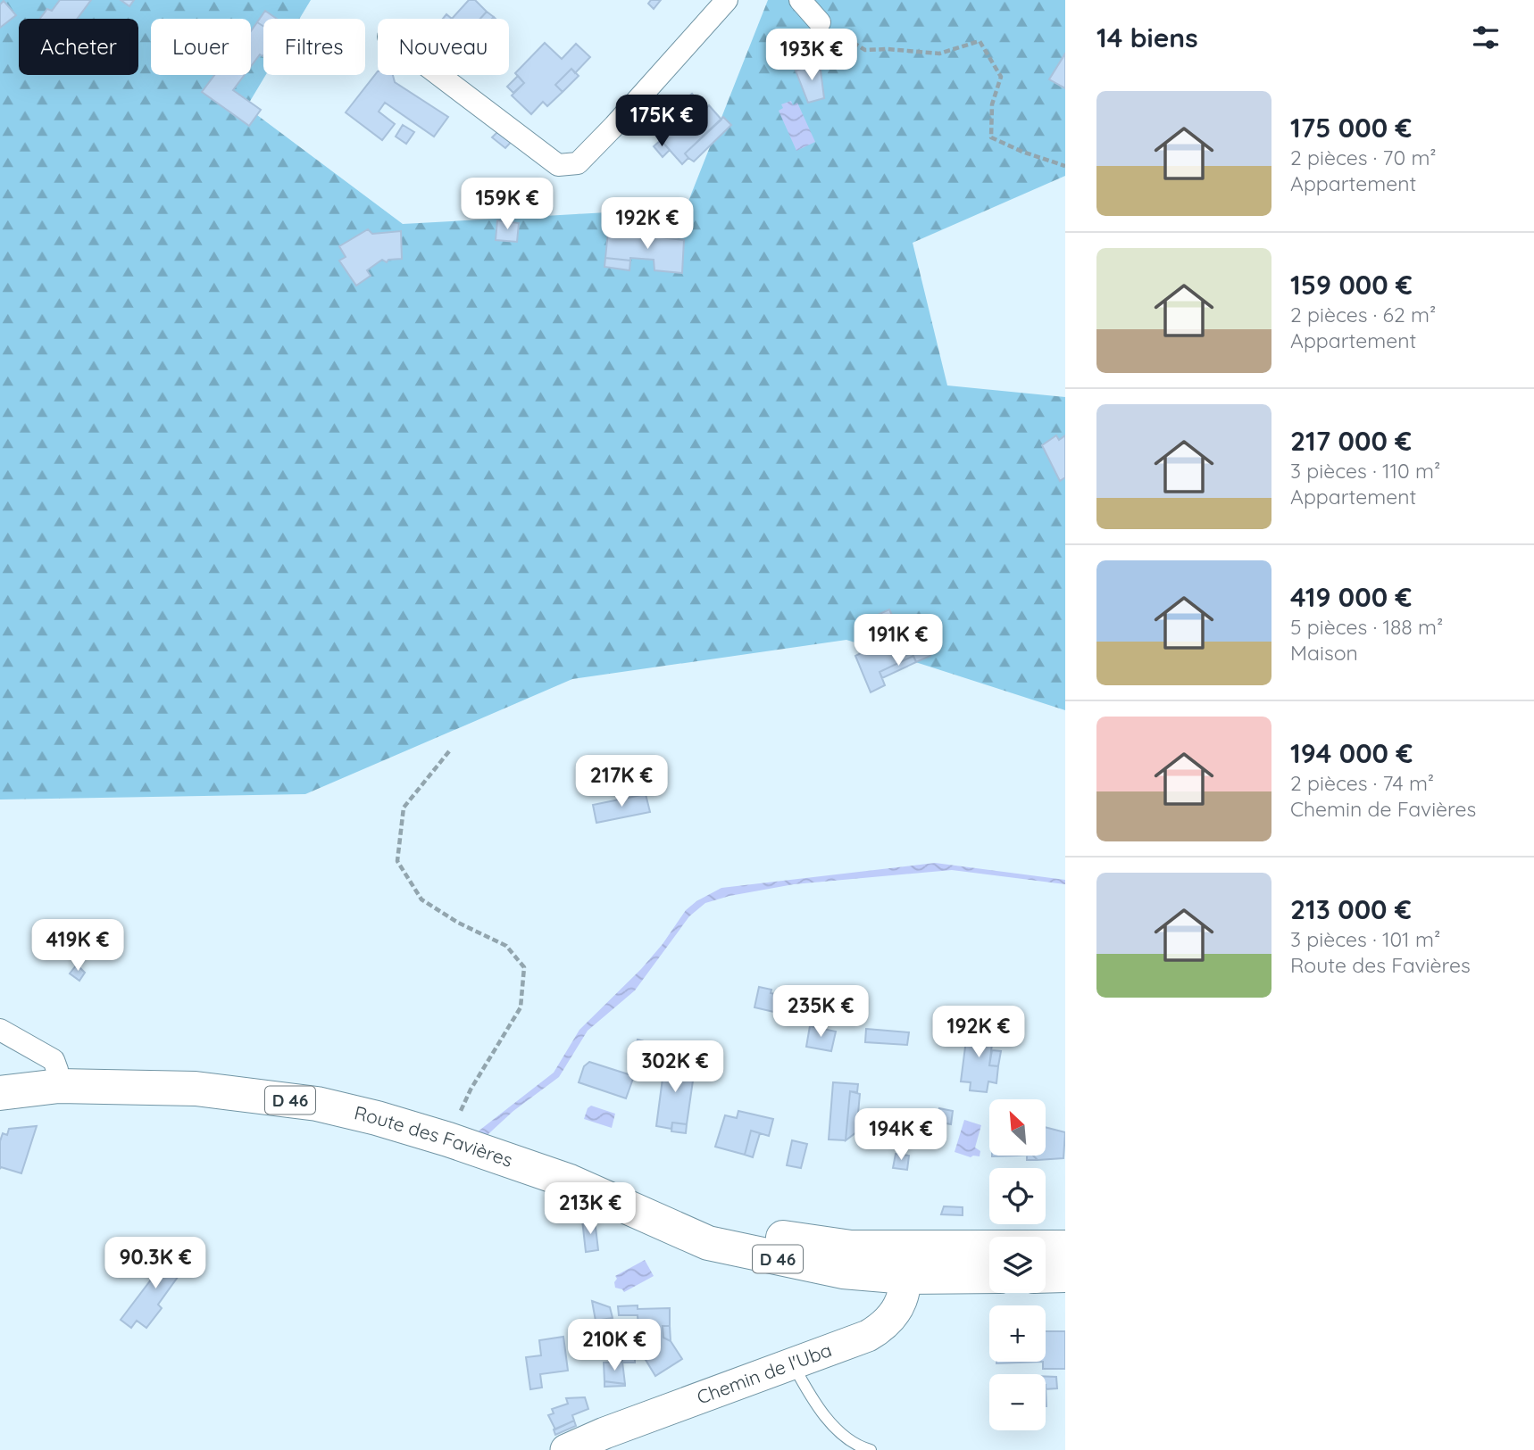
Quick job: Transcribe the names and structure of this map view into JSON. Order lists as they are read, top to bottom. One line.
{"streets":{"main road":["D 46","Route des Favières"],"street":["Chemin de l'Uba"]},"crossings":[["D 46","Route des Favières"],["D 46","Chemin de l'Uba"],["Route des Favières","Chemin de l'Uba"]],"north":"top left","page":{"heading":"14 biens","chip":["Acheter","Louer","Filtres","Nouveau"],"price":["193K €","175K €","159K €","192K €","191K €","217K €","419K €","235K €","192K €","302K €","194K €","213K €","90.3K €","210K €"],"list":[{"name":"175 000 €","note":"2 pièces · 70 m² · Appartement"},{"name":"159 000 €","note":"2 pièces · 62 m² · Appartement"},{"name":"217 000 €","note":"3 pièces · 110 m² · Appartement"},{"name":"419 000 €","note":"5 pièces · 188 m² · Maison"},{"name":"194 000 €","note":"2 pièces · 74 m² · Chemin de Favières"},{"name":"213 000 €","note":"3 pièces · 101 m² · Route des Favières"}],"map_buttons":["+","−"]}}
